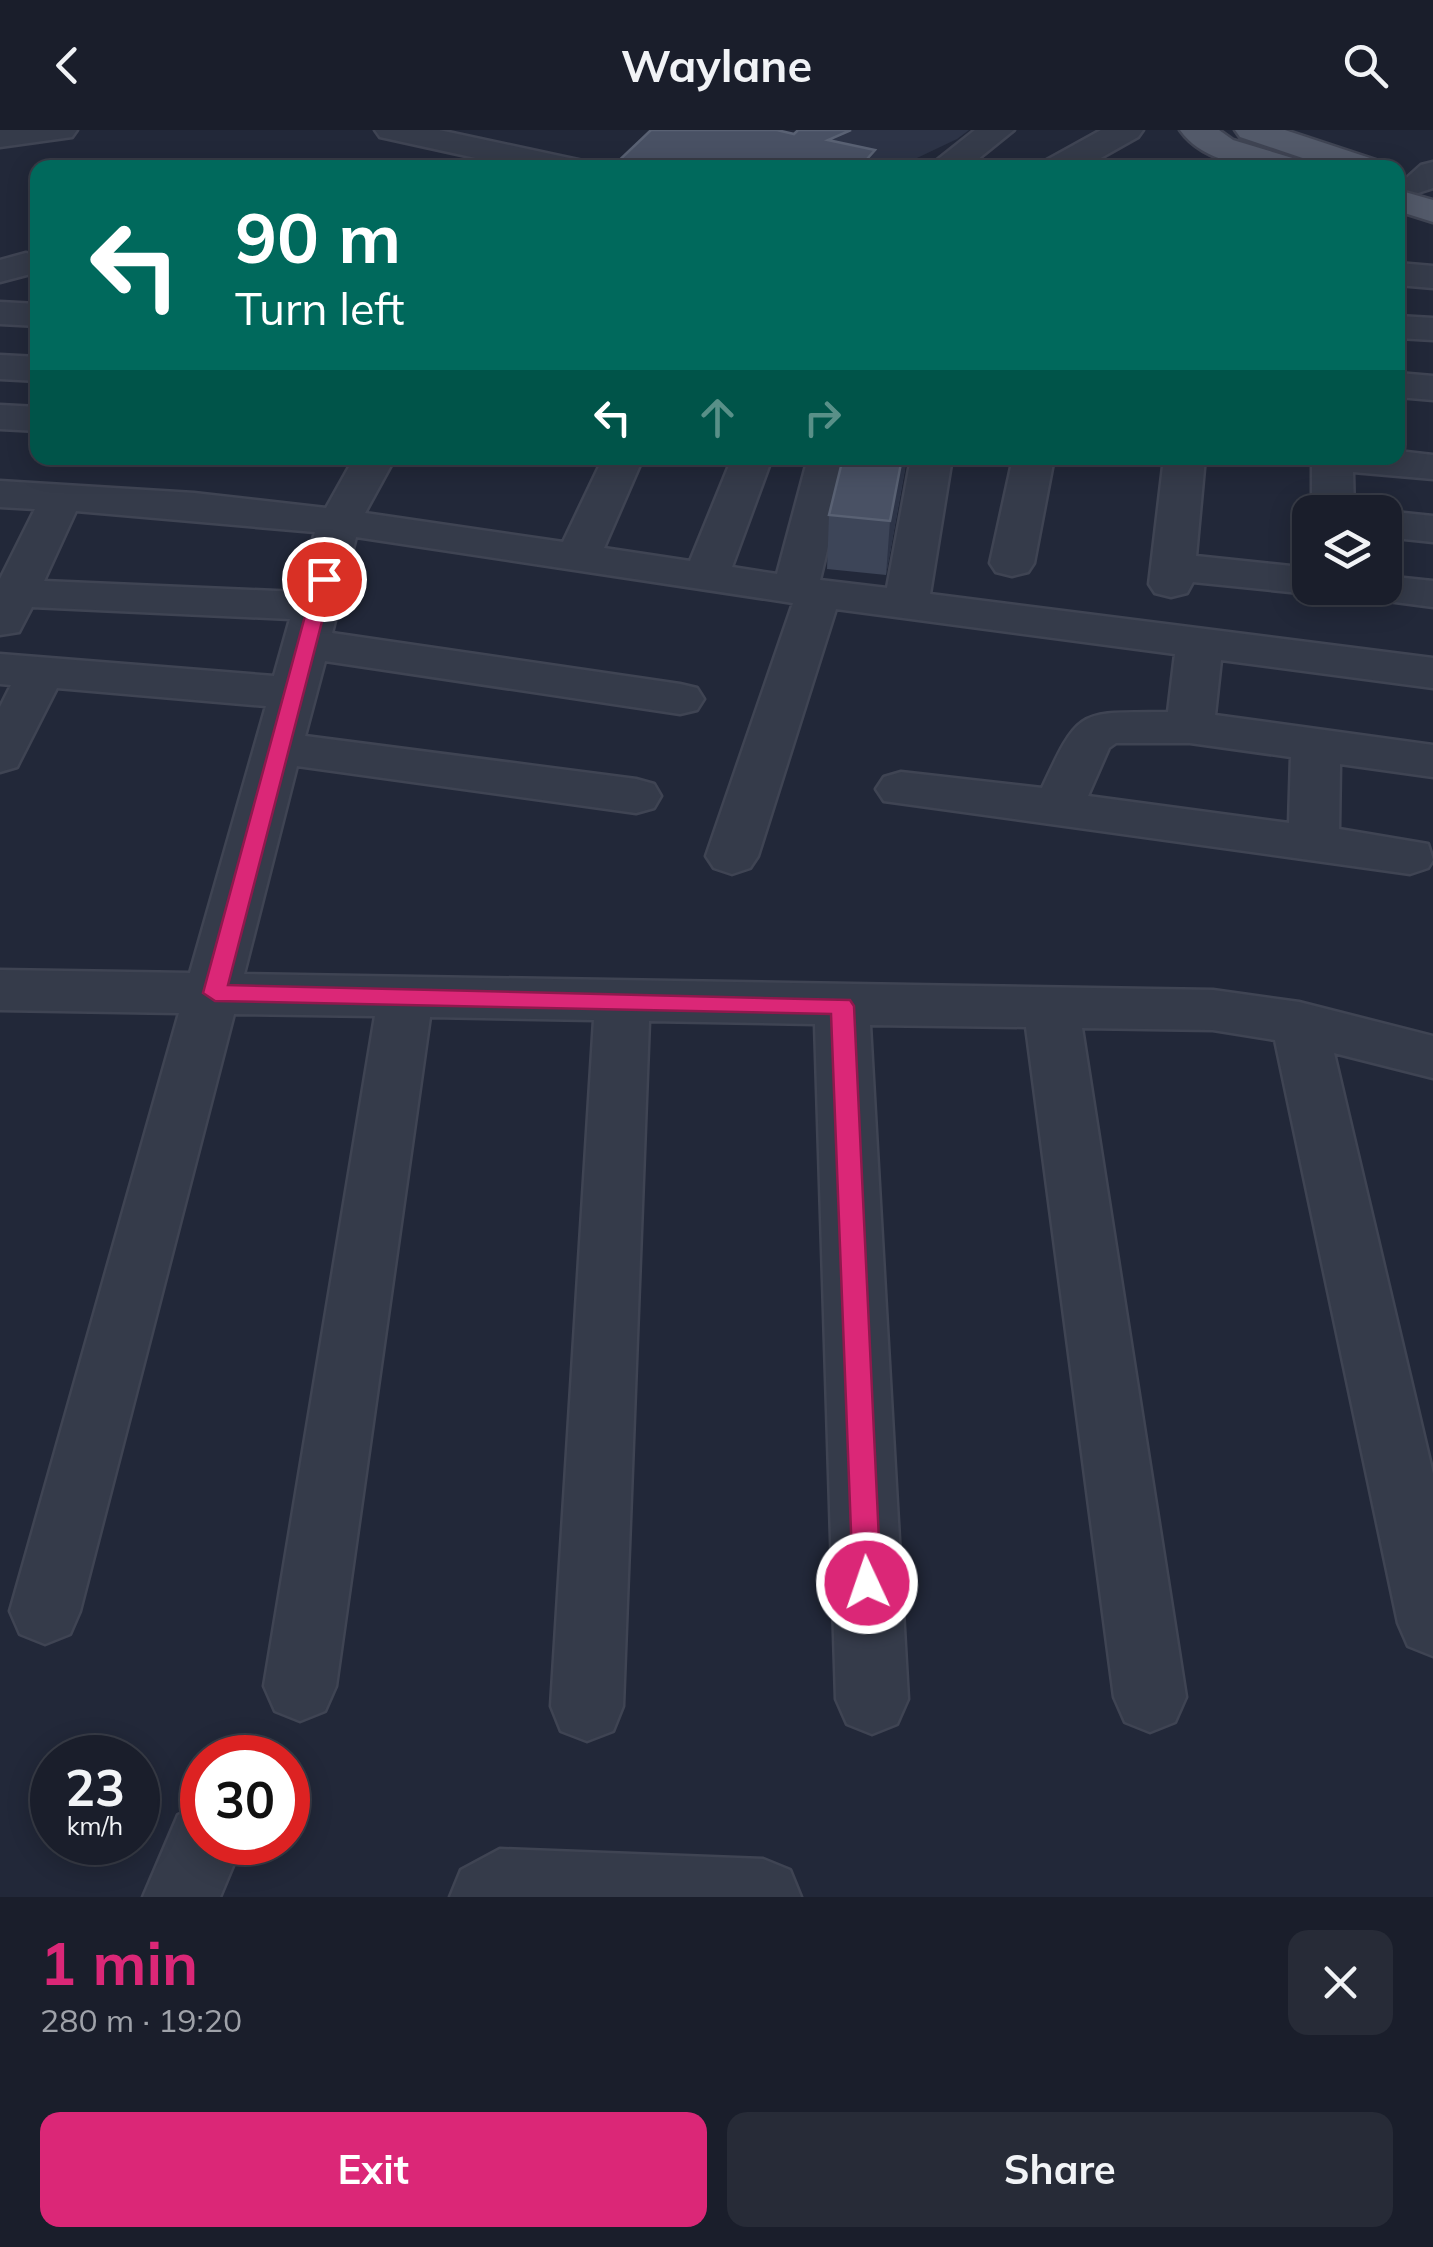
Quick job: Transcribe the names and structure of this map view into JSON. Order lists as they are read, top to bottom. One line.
{"page":{"header":"Waylane","turn":["90 m","Turn left"],"speed":"23 km/h","limit":"30","heading":["1 min","280 m · 19:20"],"buttons":["Exit","Share"]}}
